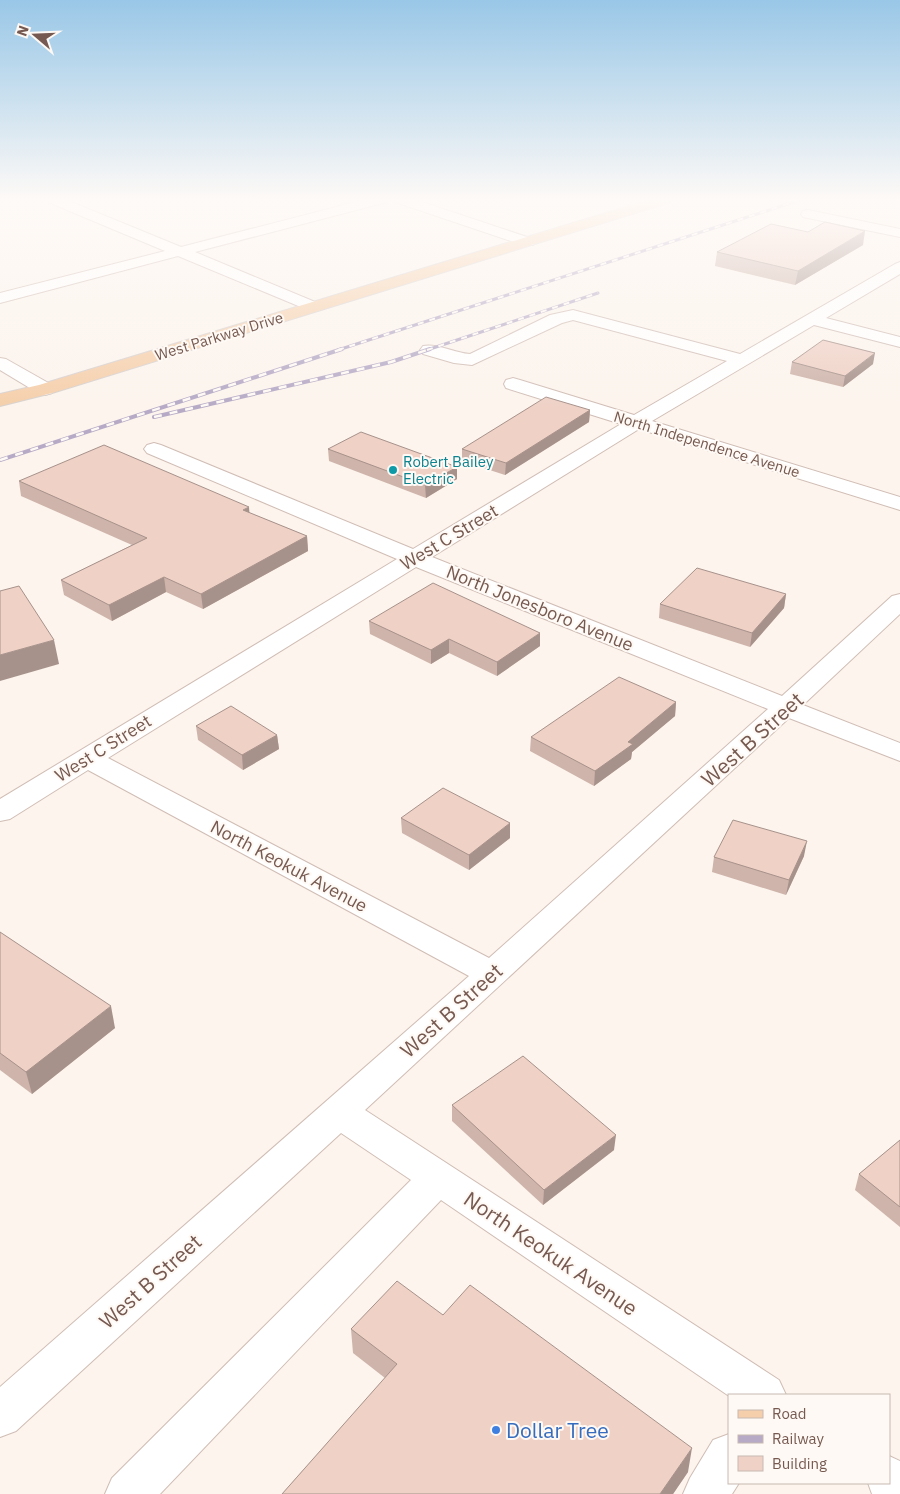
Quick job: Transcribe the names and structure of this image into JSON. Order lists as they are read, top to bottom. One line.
{"streets":{"main road":["West Parkway Drive"],"street":["North Independence Avenue","West C Street","North Jonesboro Avenue","West B Street","North Keokuk Avenue"]},"crossings":[["North Independence Avenue","West C Street"],["West C Street","North Jonesboro Avenue"],["West C Street","North Keokuk Avenue"],["North Jonesboro Avenue","West B Street"],["West B Street","North Keokuk Avenue"]],"places":["Robert Bailey Electric","Dollar Tree"],"legend":["Road","Railway","Building"],"north":"left"}
